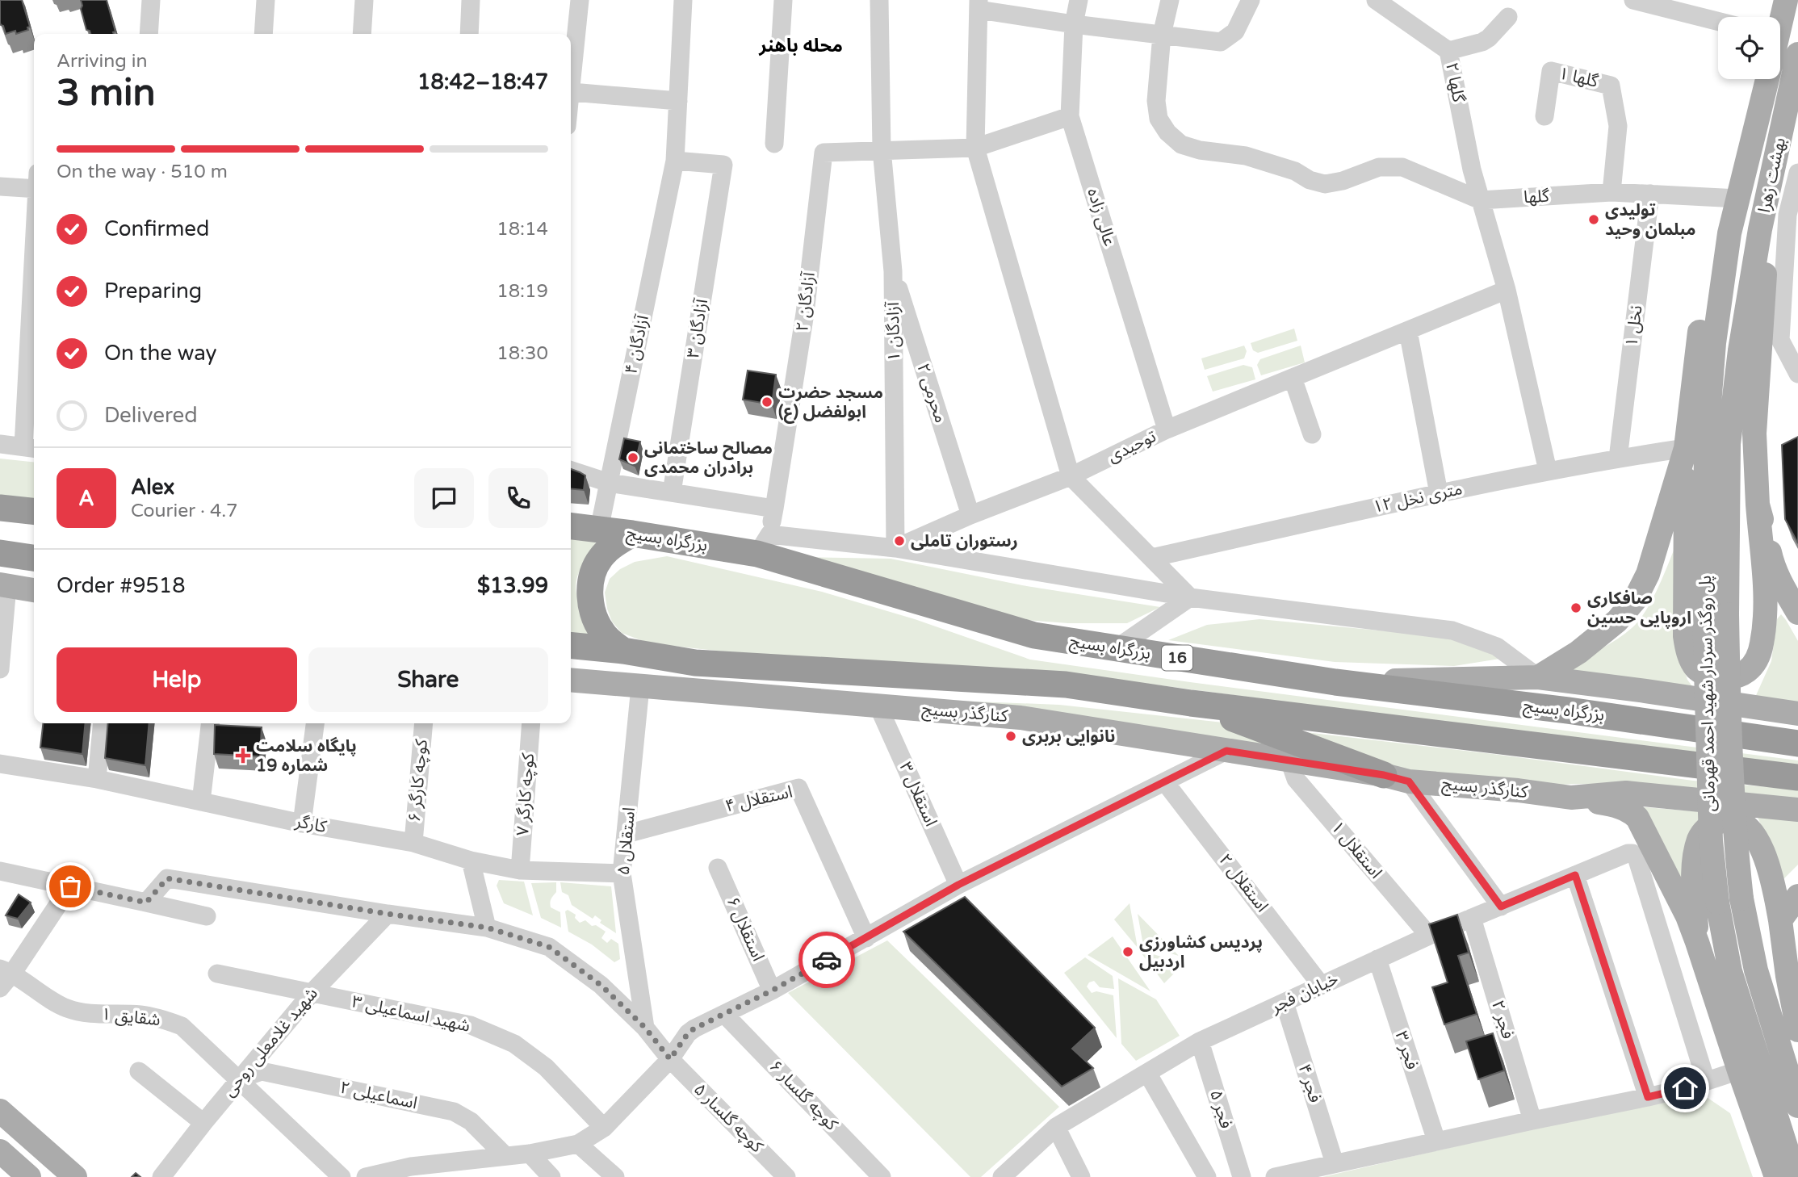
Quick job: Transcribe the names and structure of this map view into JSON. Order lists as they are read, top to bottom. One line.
{"streets":{"highway":["بزرگراه بسیج","16"],"main road":["بهشت زهرا","پل روگذر سردار شهید احمد قهرمانی","کنارگذر بسیج"],"street":["گلها ۱","گلها ۲","گلها","عالی زاده","آزادگان ۲","نخل ۱","آزادگان ۳","آزادگان ۱","آزادگان ۴","محرمی ۲","توحیدی","۱۲ متری نخل","کوچه کارگر ۶","کوچه کارگر ۷","استقلال ۳","استقلال ۴","کارگر","استقلال ۵","استقلال ۱","استقلال ۲","استقلال ۶","خیابان فجر","شهید اسماعیلی ۳","شقایق ۱","فجر ۲","شهید غلامعلی روحی","فجر ۳","فجر ۴","اسماعیلی ۲","کوچه گلسار ۶","فجر ۵","کوچه گلسار ۵"]},"crossings":[["گلها ۱","گلها"],["گلها ۲","گلها"],["گلها ۲","توحیدی"],["گلها ۲","۱۲ متری نخل"],["بهشت زهرا","گلها"],["بهشت زهرا","پل روگذر سردار شهید احمد قهرمانی"],["گلها","نخل ۱"],["عالی زاده","توحیدی"],["آزادگان ۲","آزادگان ۱"],["نخل ۱","۱۲ متری نخل"],["آزادگان ۳","آزادگان ۴"],["آزادگان ۱","محرمی ۲"],["آزادگان ۱","توحیدی"],["آزادگان ۴","بزرگراه بسیج"],["محرمی ۲","توحیدی"],["کنارگذر بسیج","استقلال ۳"],["کنارگذر بسیج","استقلال ۵"],["کنارگذر بسیج","استقلال ۱"],["کوچه کارگر ۶","کارگر"],["کوچه کارگر ۷","کارگر"],["استقلال ۴","استقلال ۵"],["کارگر","استقلال ۵"],["استقلال ۵","کوچه گلسار ۵"],["استقلال ۱","خیابان فجر"],["استقلال ۲","خیابان فجر"],["خیابان فجر","فجر ۲"],["خیابان فجر","فجر ۳"],["خیابان فجر","فجر ۴"],["خیابان فجر","فجر ۵"],["شهید اسماعیلی ۳","شهید غلامعلی روحی"],["شقایق ۱","شهید غلامعلی روحی"],["شقایق ۱","اسماعیلی ۲"],["شهید غلامعلی روحی","اسماعیلی ۲"],["شهید غلامعلی روحی","کوچه گلسار ۵"]],"districts":["محله باهنر"],"places":{"other":["تولیدی مبلمان وحید","مسجد حضرت ابولفضل (ع)","مصالح ساختمانی برادران محمدی","رستوران تاملی","صافکاری اروپایی حسین","نانوایی بربری","پردیس کشاورزی اردبیل"],"health":["پایگاه سلامت شماره 19"]},"page":{"heading":["3 min","Arriving in","18:42–18:47"],"panel":["Alex","Courier · 4.7","Order #9518","$13.99"],"bar":"On the way · 510 m","list":[["Confirmed","18:14"],["Preparing","18:19"],["On the way","18:30"],"Delivered"],"round":"A","buttons":["Help","Share"]}}
